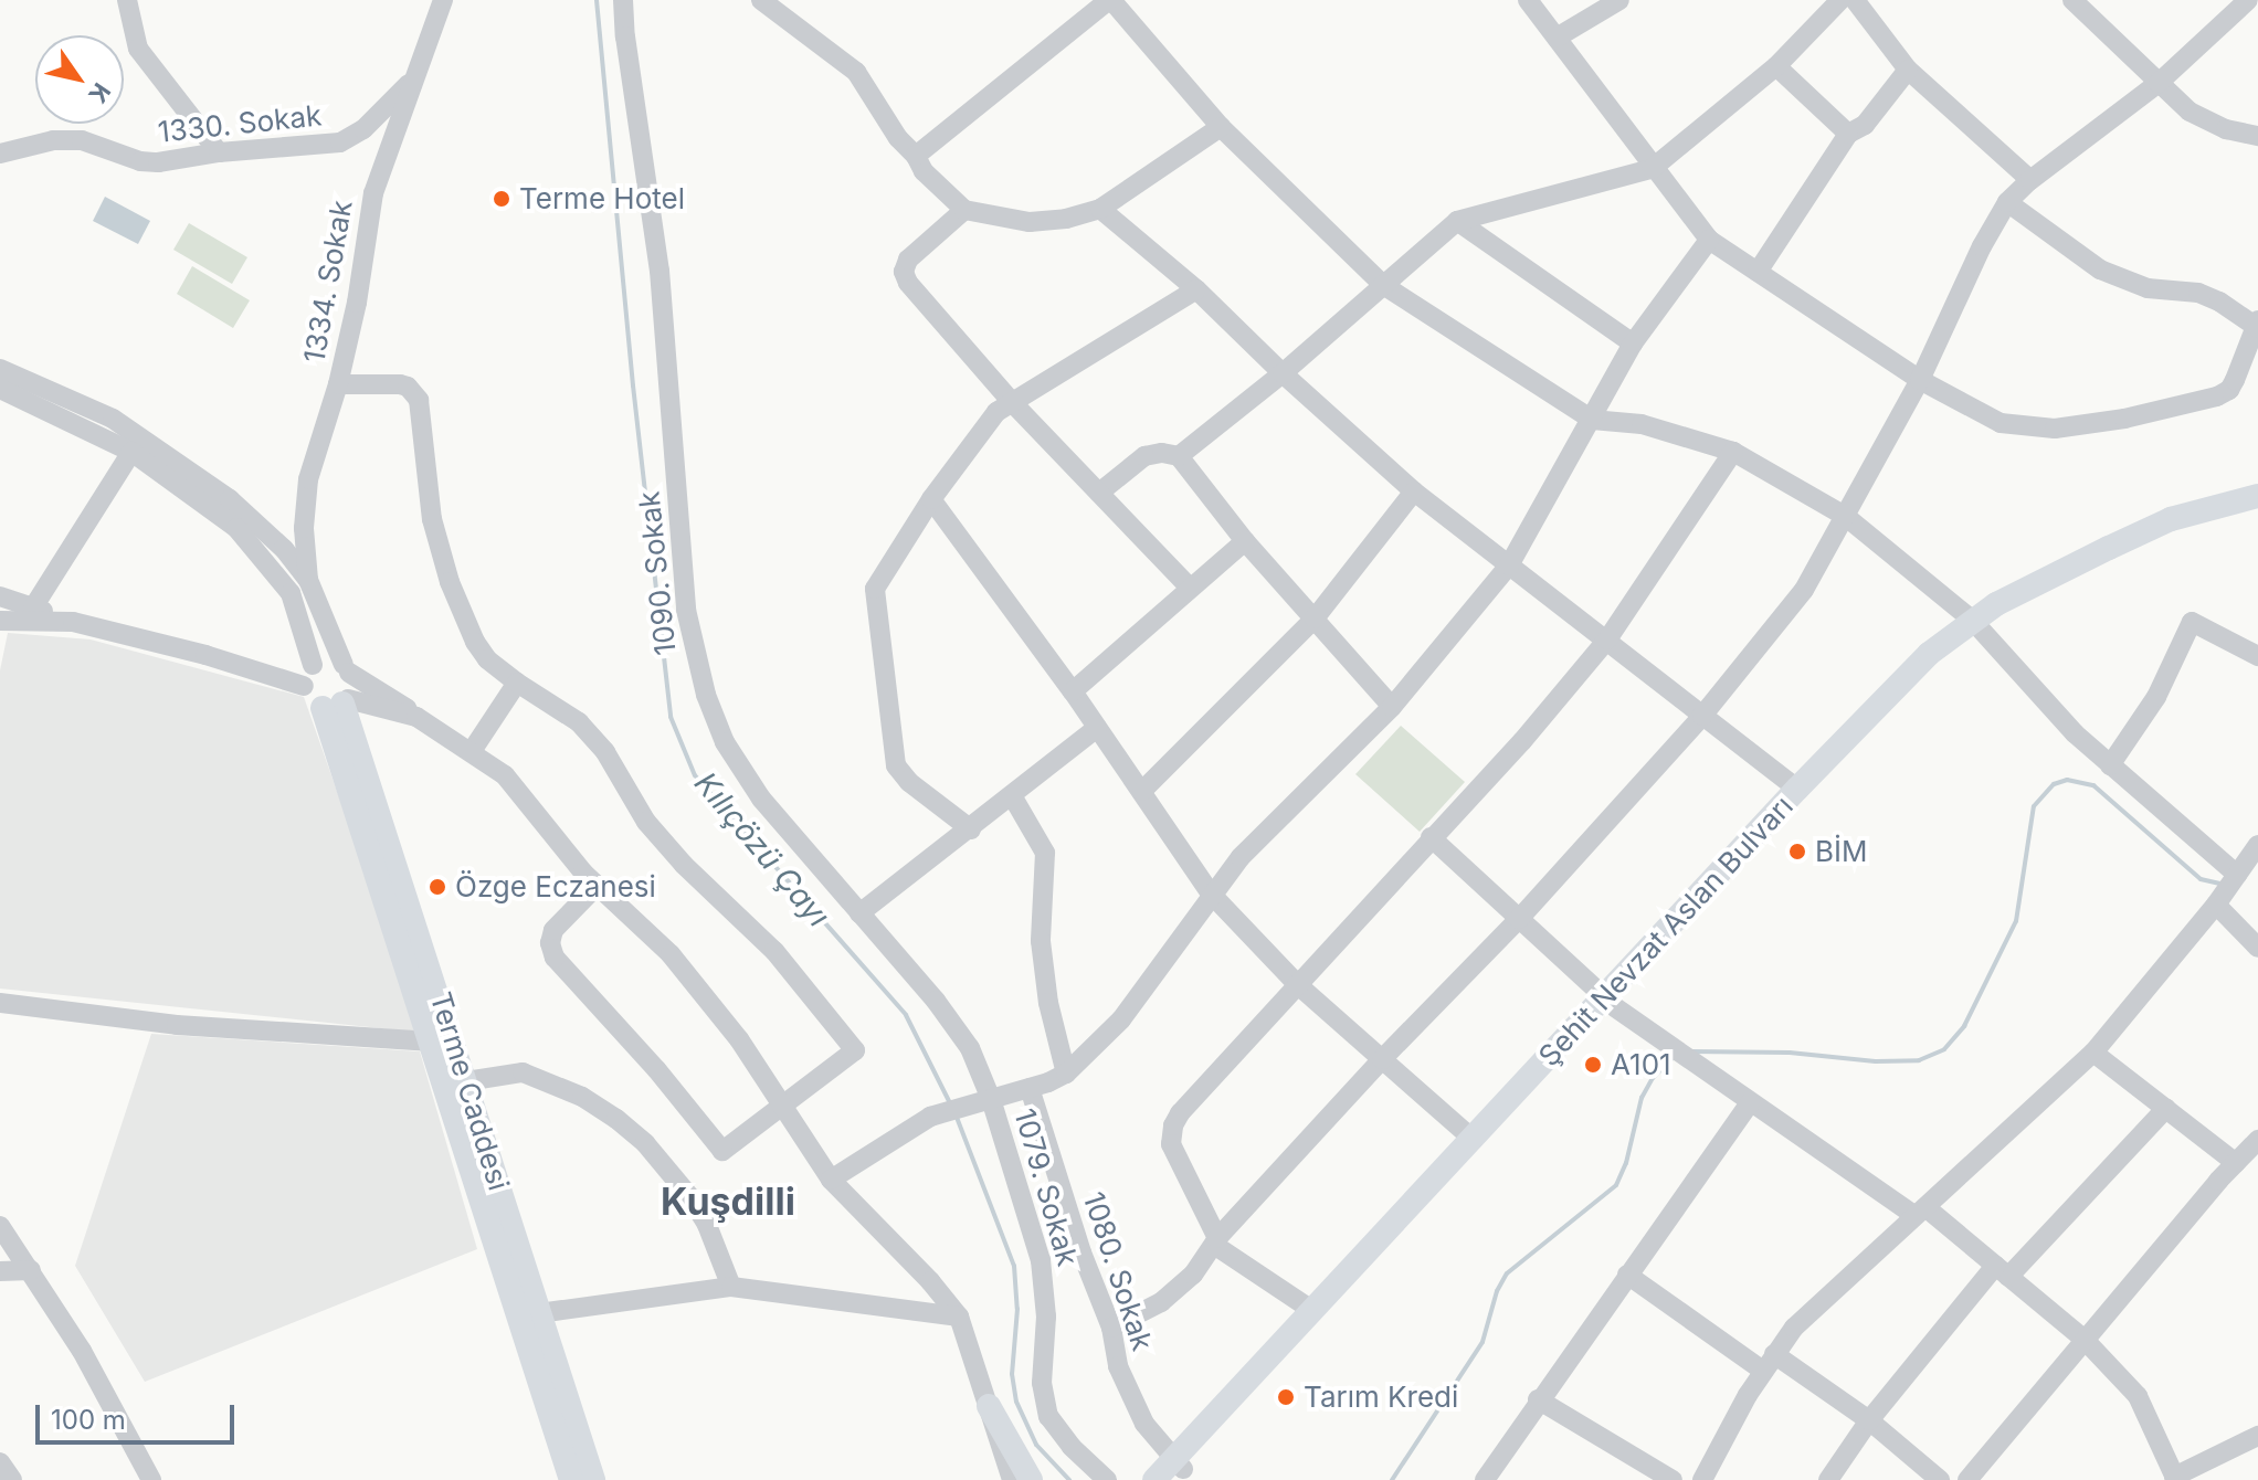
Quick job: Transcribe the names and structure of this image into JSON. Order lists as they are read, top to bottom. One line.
{"streets":{"main road":["Şehit Nevzat Aslan Bulvarı","Terme Caddesi"],"street":["1330. Sokak","1334. Sokak","1090. Sokak","1079. Sokak","1080. Sokak"]},"crossings":[["1330. Sokak","1334. Sokak"],["1090. Sokak","1079. Sokak"],["Şehit Nevzat Aslan Bulvarı","1080. Sokak"]],"districts":["Kuşdilli"],"water":["Kılıçözü Çayı"],"places":["Terme Hotel","BİM","Özge Eczanesi","A101","Tarım Kredi"],"scale_bar":"100 m","north":"bottom right"}
